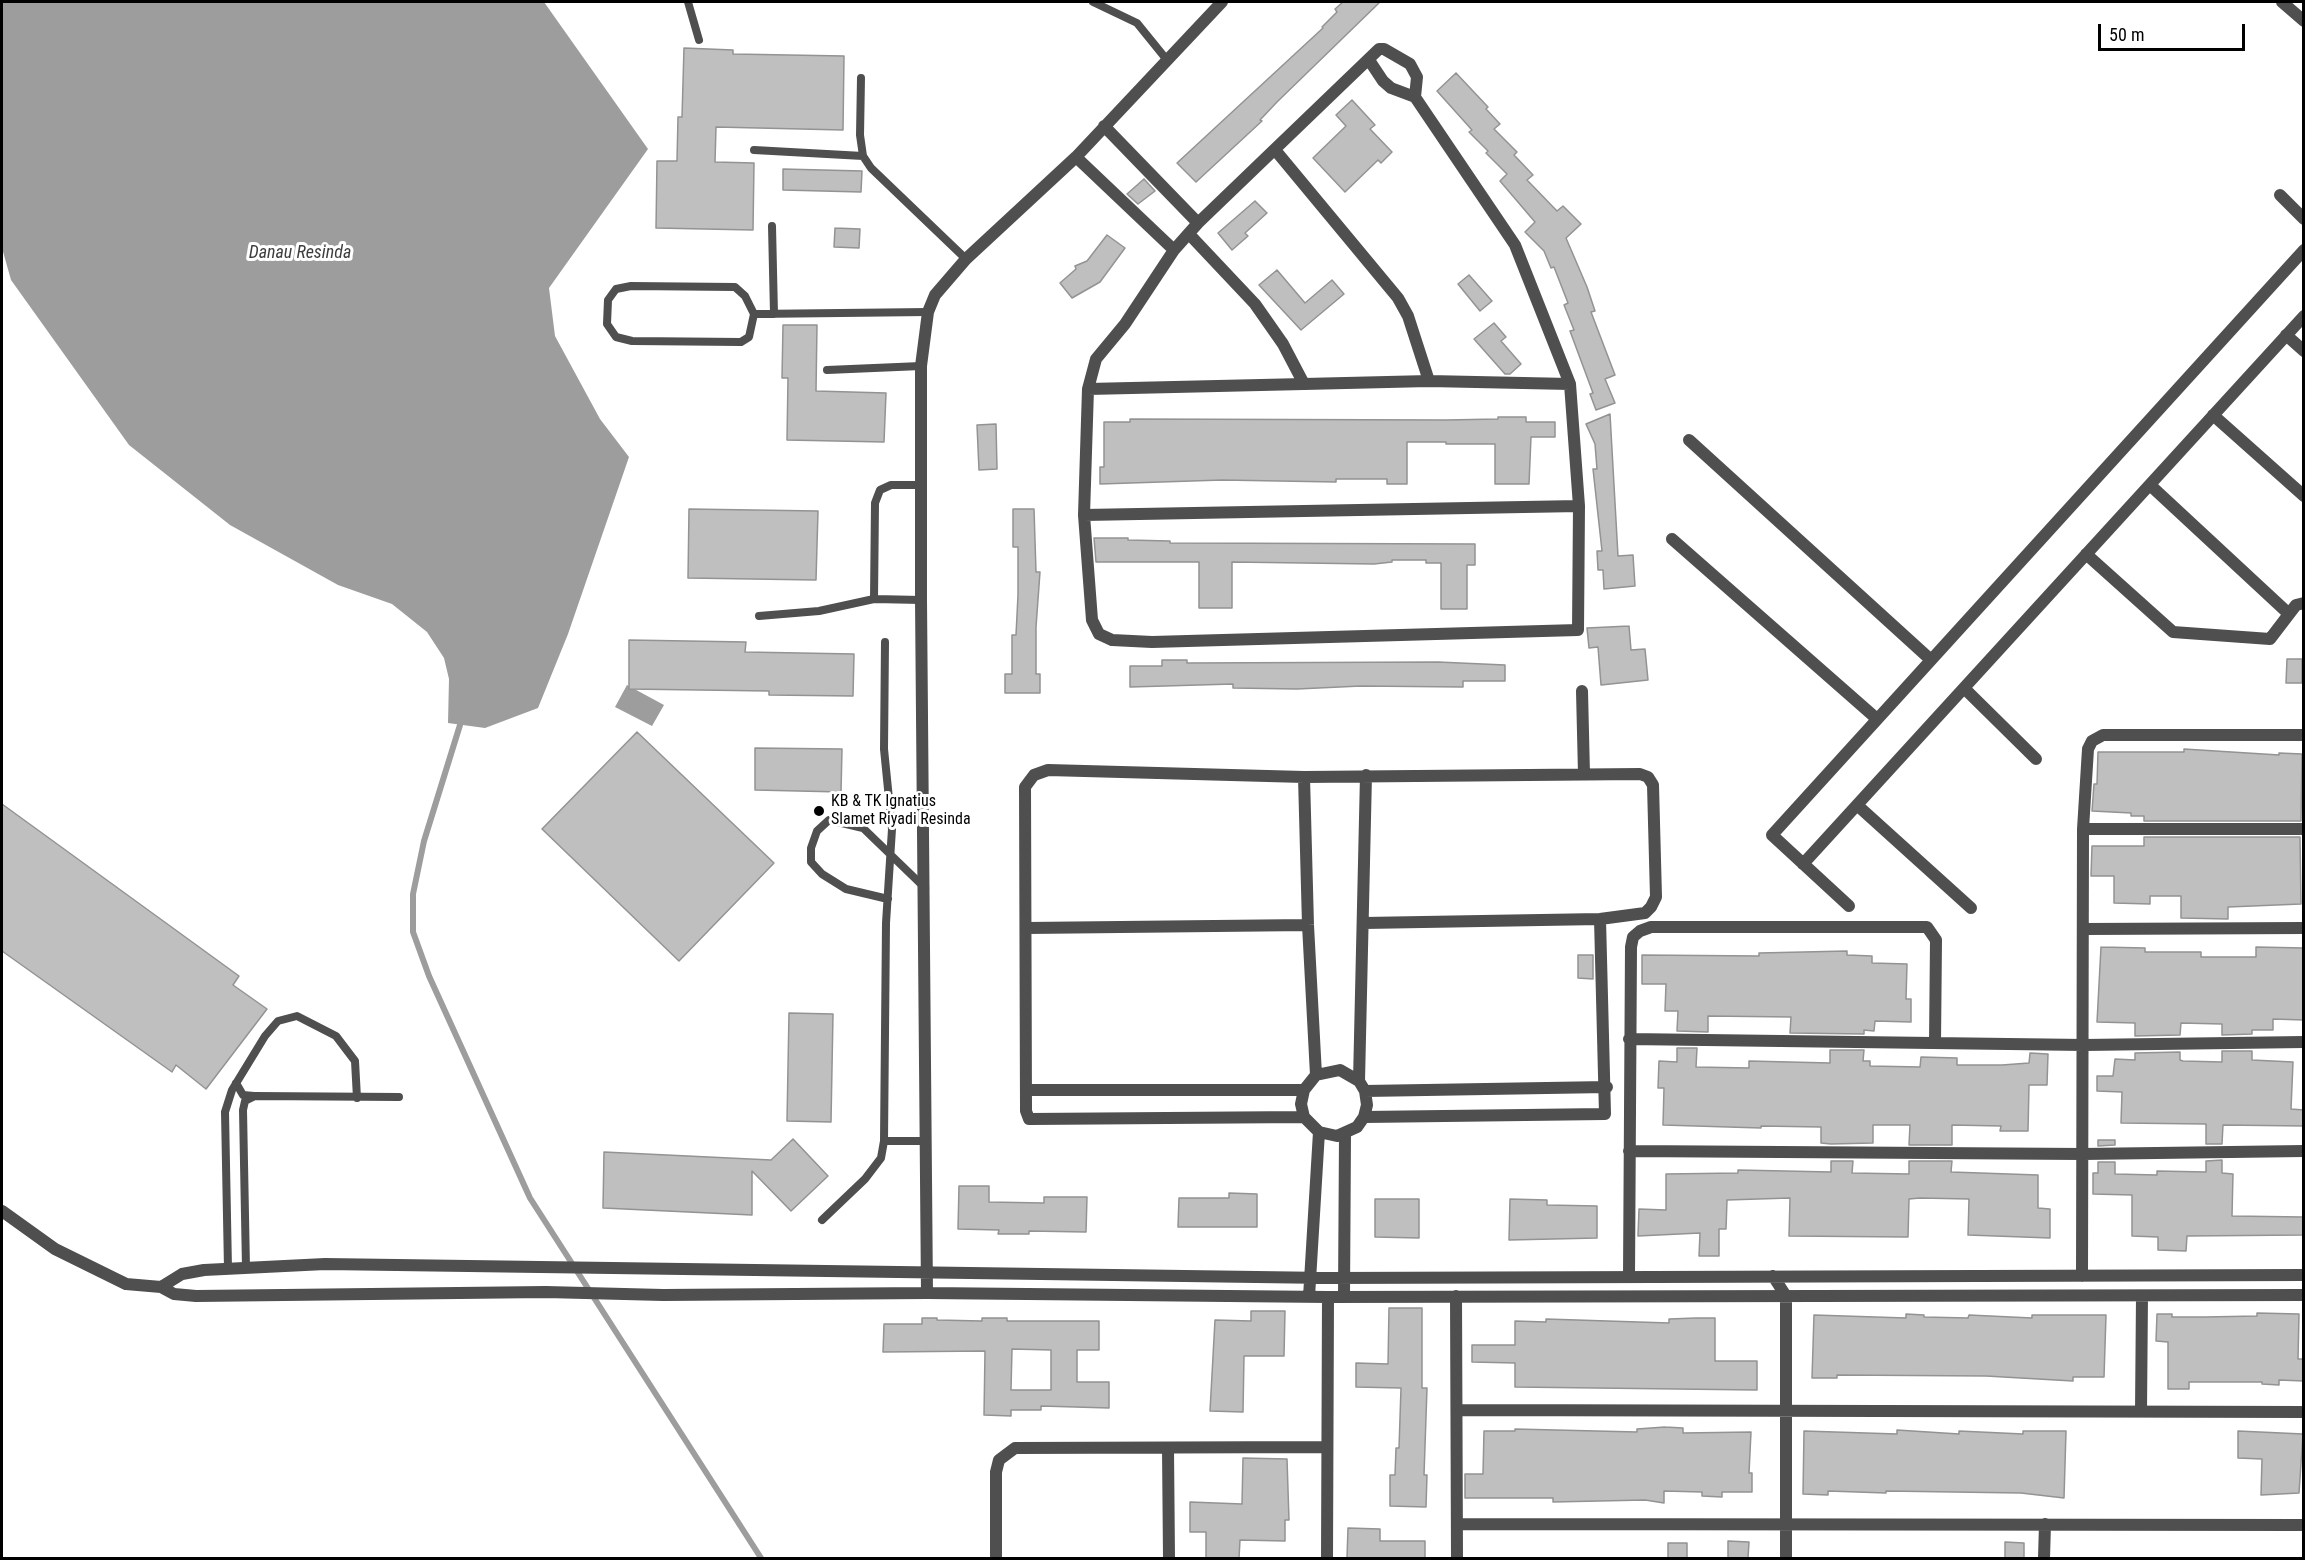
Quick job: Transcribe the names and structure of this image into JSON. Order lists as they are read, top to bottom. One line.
{"water":["Danau Resinda"],"places":["KB & TK Ignatius Slamet Riyadi Resinda"],"scale_bar":"50 m"}
